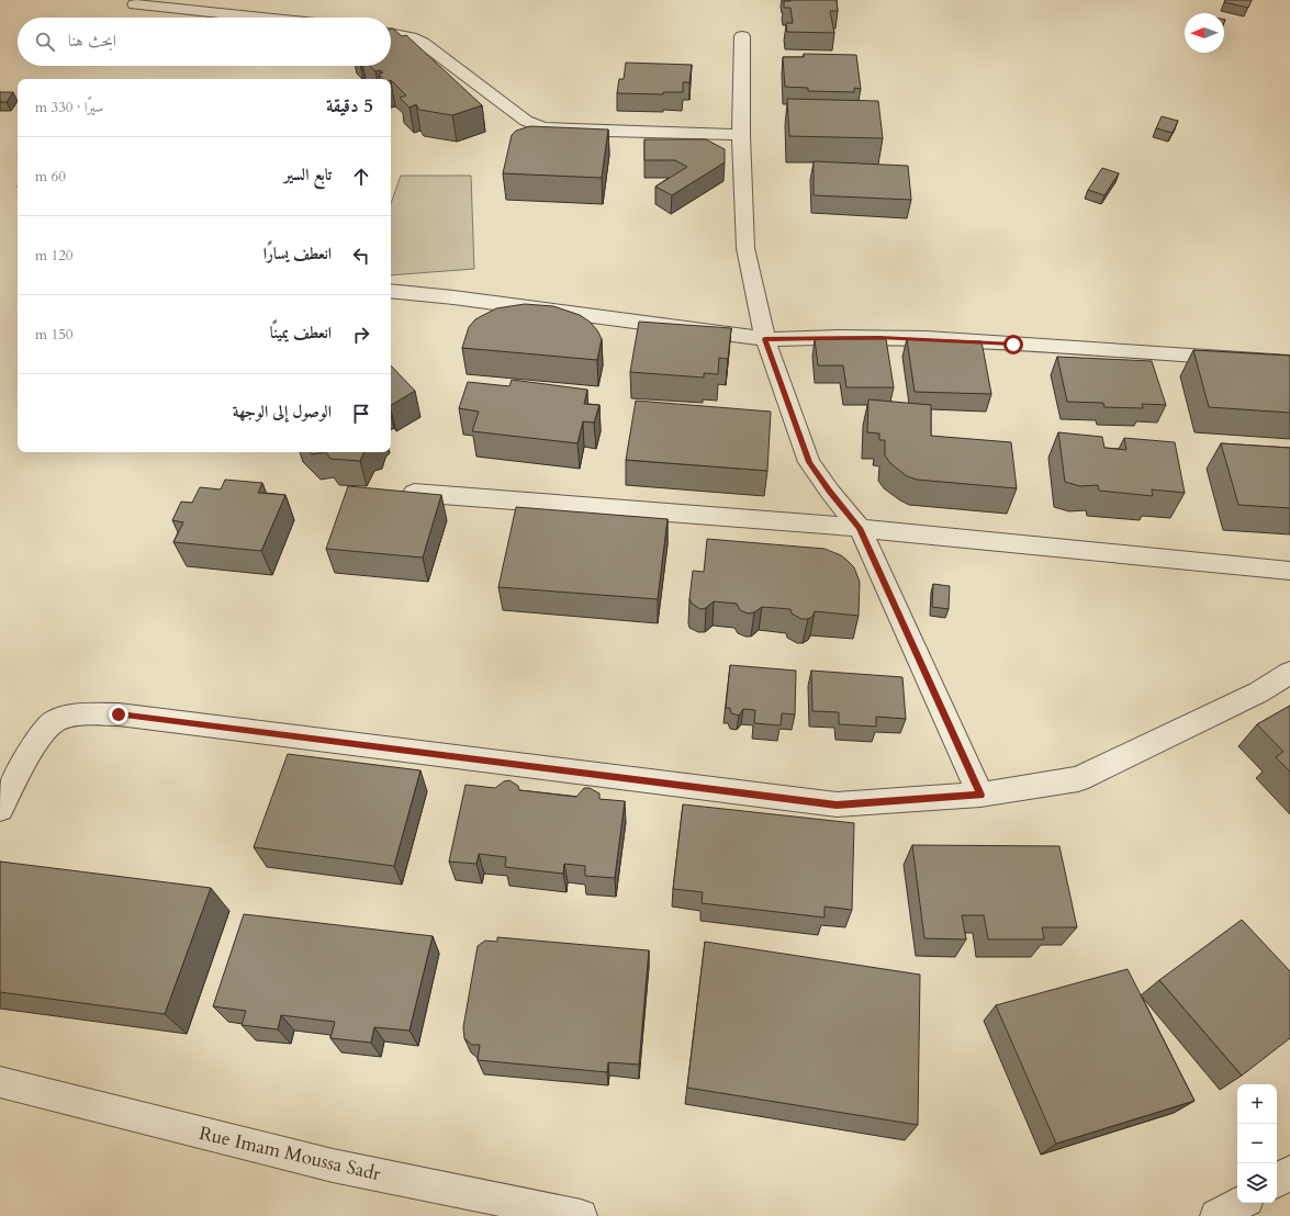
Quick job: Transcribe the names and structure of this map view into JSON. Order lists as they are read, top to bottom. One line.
{"streets":{"street":["Rue Imam Moussa Sadr"]},"north":"left","page":{"search":"ابحث هنا","heading":["5 دقيقة","سيرًا · 330 m"],"list":[["تابع السير","60 m"],["انعطف يسارًا","120 m"],["انعطف يمينًا","150 m"],"الوصول إلى الوجهة"],"map_buttons":["+","−"]}}
